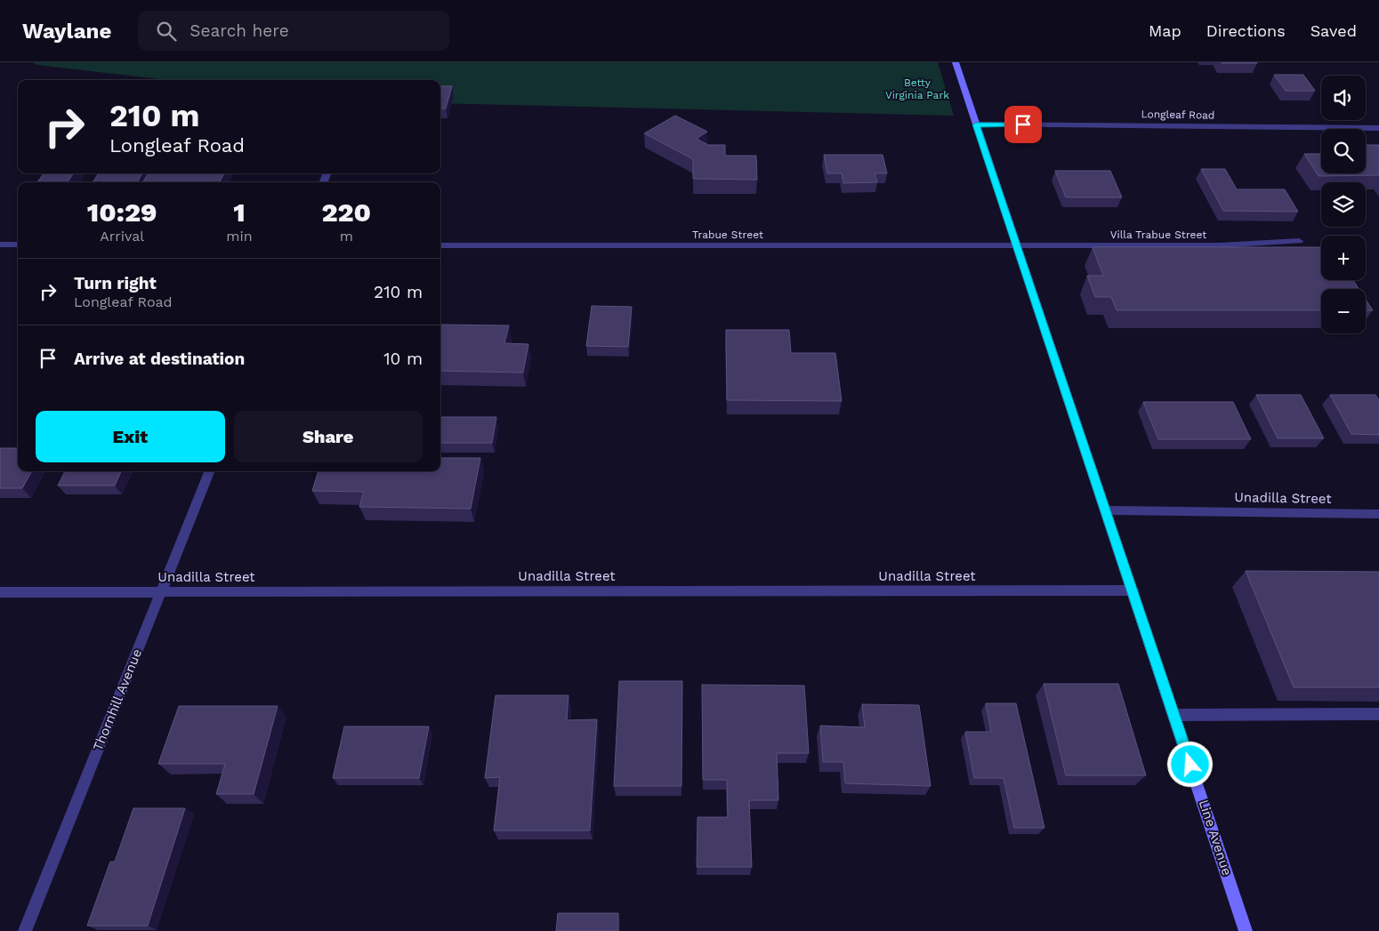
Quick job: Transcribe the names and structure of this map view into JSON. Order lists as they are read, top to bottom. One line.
{"streets":{"main road":["Line Avenue"],"street":["Longleaf Road","Trabue Street","Villa Trabue Street","Unadilla Street","Thornhill Avenue"]},"crossings":[["Longleaf Road","Line Avenue"],["Trabue Street","Villa Trabue Street"],["Trabue Street","Line Avenue"],["Villa Trabue Street","Line Avenue"],["Unadilla Street","Thornhill Avenue"],["Unadilla Street","Line Avenue"]],"parks":["Betty Virginia Park"],"page":{"header":"Waylane","search":"Search here","nav":["Map","Directions","Saved"],"map_buttons":["+","−"],"turn":["210 m","Longleaf Road"],"eta":["10:29","Arrival","1","min","220","m"],"list":[{"name":"Turn right","note":"Longleaf Road","value":"210 m"},{"name":"Arrive at destination","value":"10 m"}],"buttons":["Exit","Share"]}}
